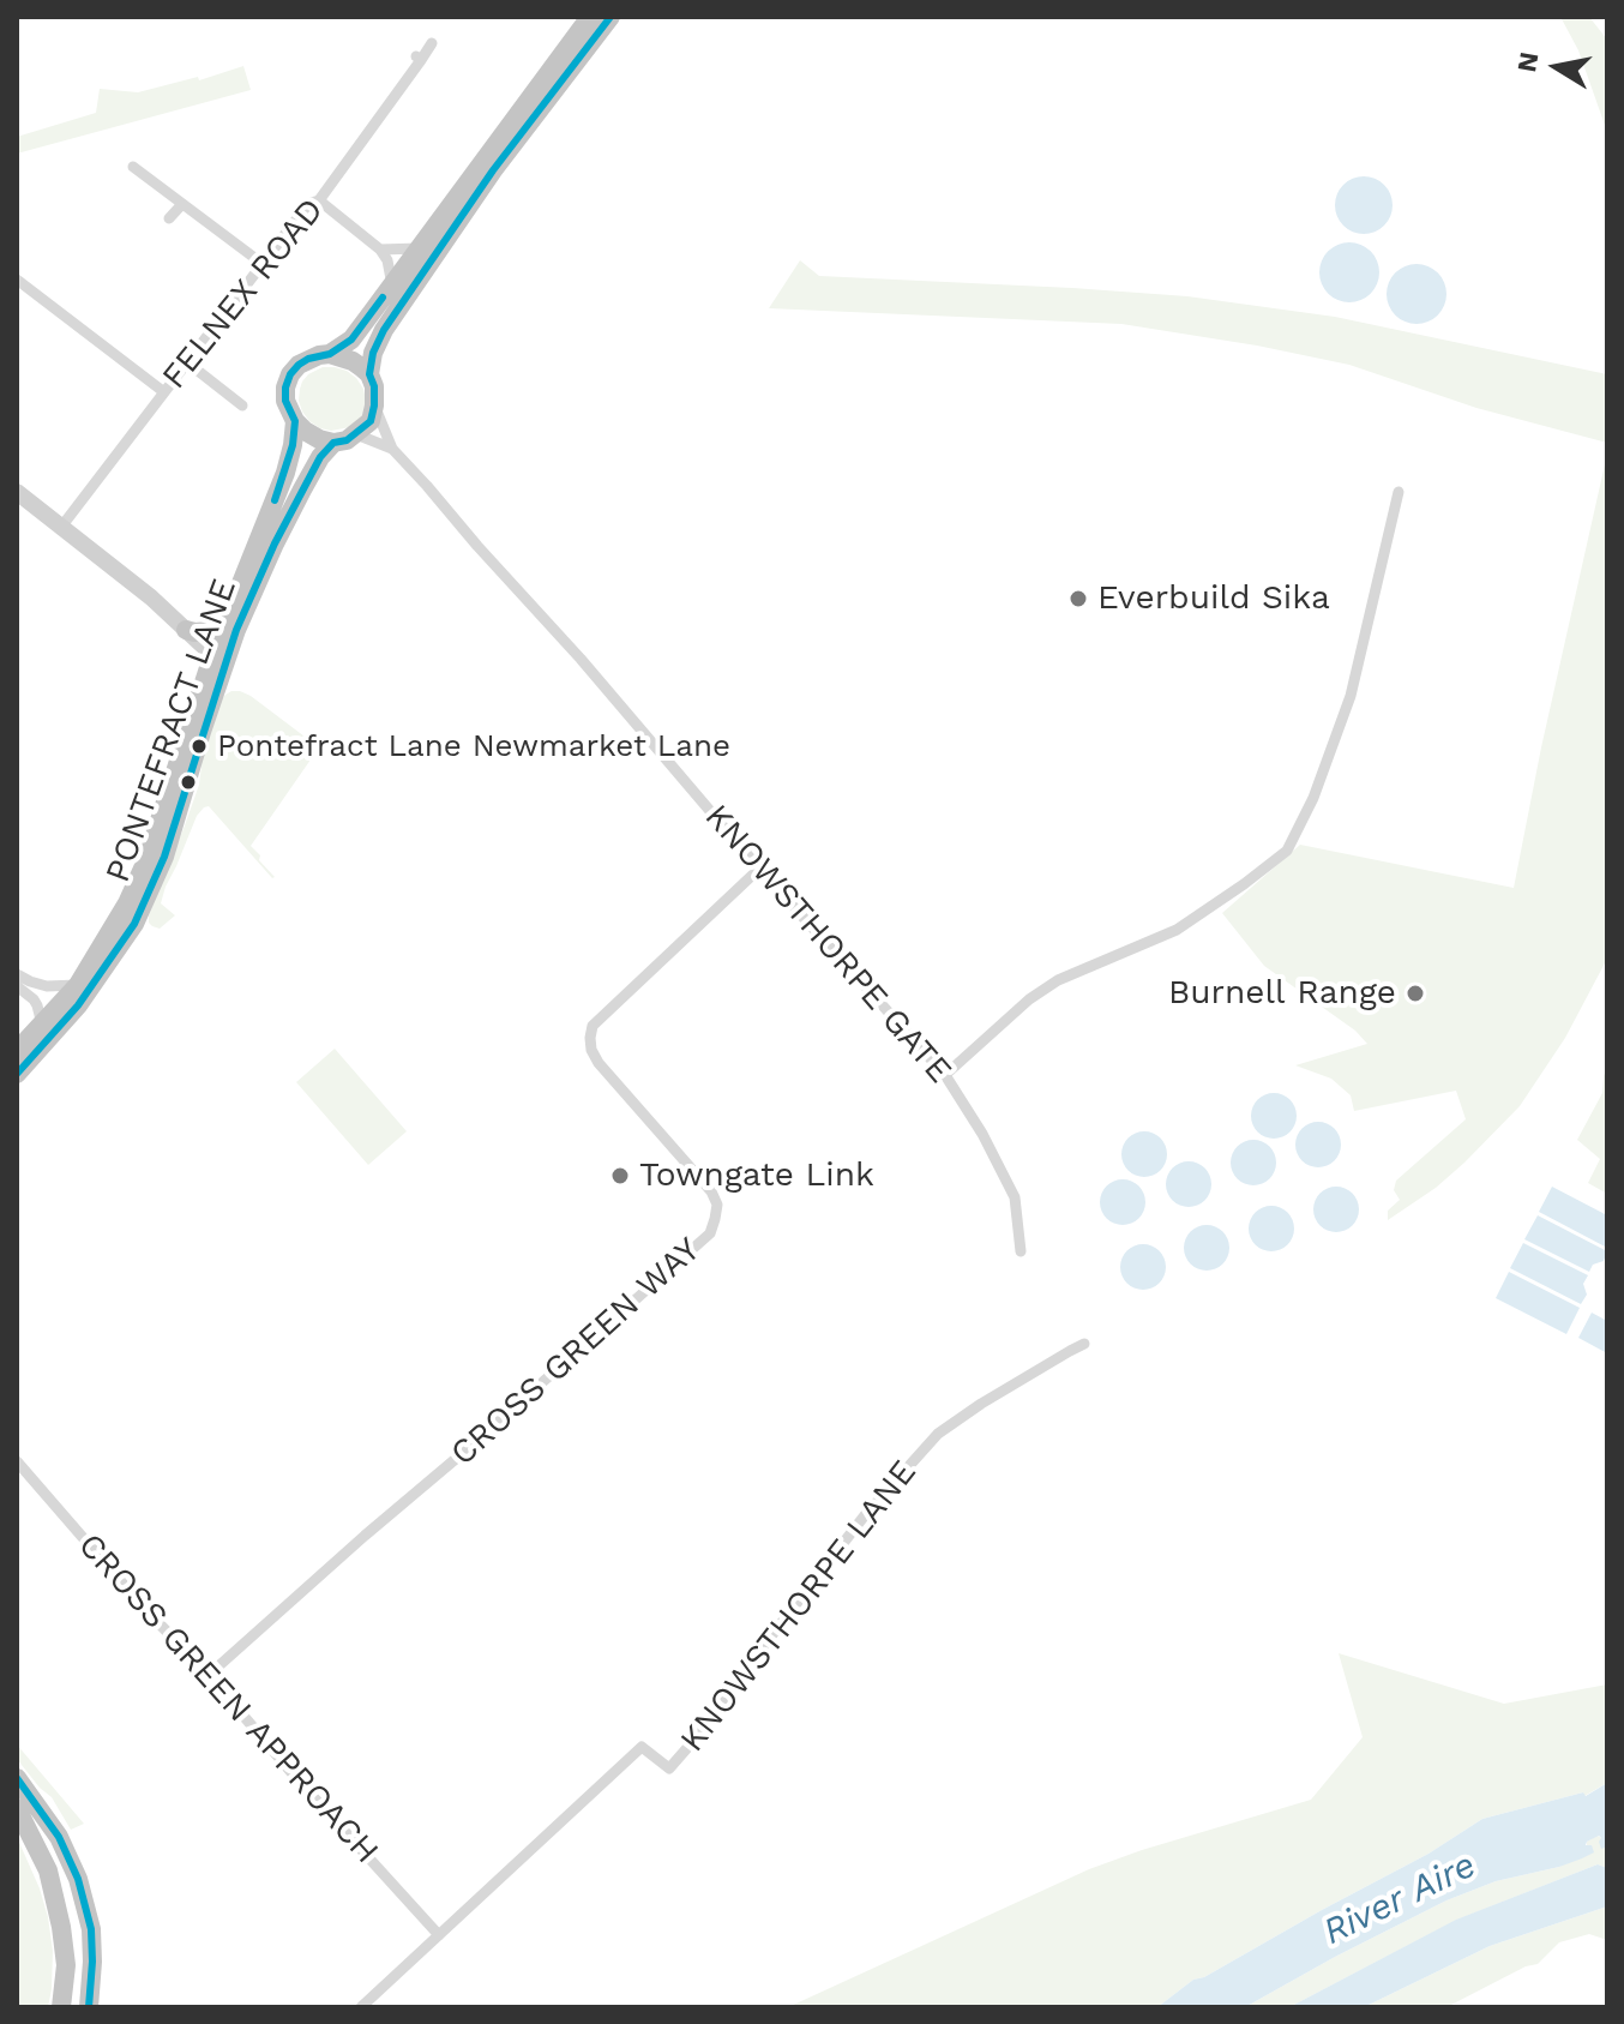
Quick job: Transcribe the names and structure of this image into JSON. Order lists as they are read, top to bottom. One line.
{"streets":{"highway":["PONTEFRACT LANE"],"street":["FELNEX ROAD","KNOWSTHORPE GATE","CROSS GREEN WAY","KNOWSTHORPE LANE","CROSS GREEN APPROACH"]},"crossings":[["PONTEFRACT LANE","KNOWSTHORPE GATE"],["KNOWSTHORPE GATE","CROSS GREEN WAY"],["CROSS GREEN WAY","CROSS GREEN APPROACH"],["KNOWSTHORPE LANE","CROSS GREEN APPROACH"]],"water":["River Aire"],"places":["Everbuild Sika","Pontefract Lane Newmarket Lane","Burnell Range","Towngate Link"],"north":"left"}
